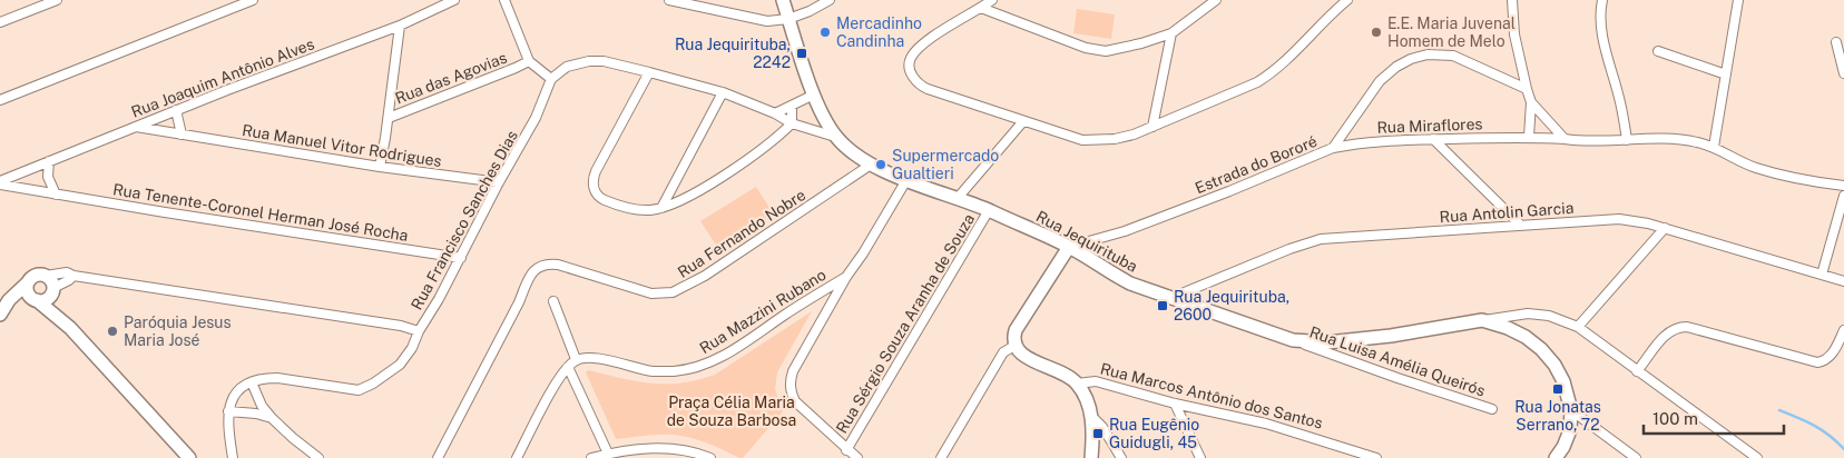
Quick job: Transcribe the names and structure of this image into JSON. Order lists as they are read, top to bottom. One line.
{"streets":{"street":["Rua Joaquim Antônio Alves","Rua das Agovias","Rua Miraflores","Rua Manuel Vitor Rodrigues","Estrada do Bororé","Rua Tenente-Coronel Herman José Rocha","Rua Antolin Garcia","Rua Francisco Sanches Dias","Rua Fernando Nobre","Rua Jequirituba","Rua Mazzini Rubano","Rua Sérgio Souza Aranha de Souza","Rua Luisa Amélia Queirós","Rua Marcos Antônio dos Santos"]},"crossings":[["Rua Joaquim Antônio Alves","Rua Manuel Vitor Rodrigues"],["Rua Joaquim Antônio Alves","Rua Tenente-Coronel Herman José Rocha"],["Rua das Agovias","Rua Francisco Sanches Dias"],["Rua Miraflores","Estrada do Bororé"],["Rua Manuel Vitor Rodrigues","Rua Francisco Sanches Dias"],["Estrada do Bororé","Rua Jequirituba"],["Rua Tenente-Coronel Herman José Rocha","Rua Francisco Sanches Dias"],["Rua Antolin Garcia","Rua Jequirituba"],["Rua Fernando Nobre","Rua Jequirituba"],["Rua Jequirituba","Rua Sérgio Souza Aranha de Souza"],["Rua Jequirituba","Rua Luisa Amélia Queirós"]],"parks":["Praça Célia Maria de Souza Barbosa"],"places":{"other":["Mercadinho Candinha","E.E. Maria Juvenal Homem de Melo","Supermercado Gualtieri","Paróquia Jesus Maria José"],"transit":["Rua Jequirituba, 2242","Rua Jequirituba, 2600","Rua Jonatas Serrano, 72","Rua Eugênio Guidugli, 45"]},"scale_bar":"100 m"}
